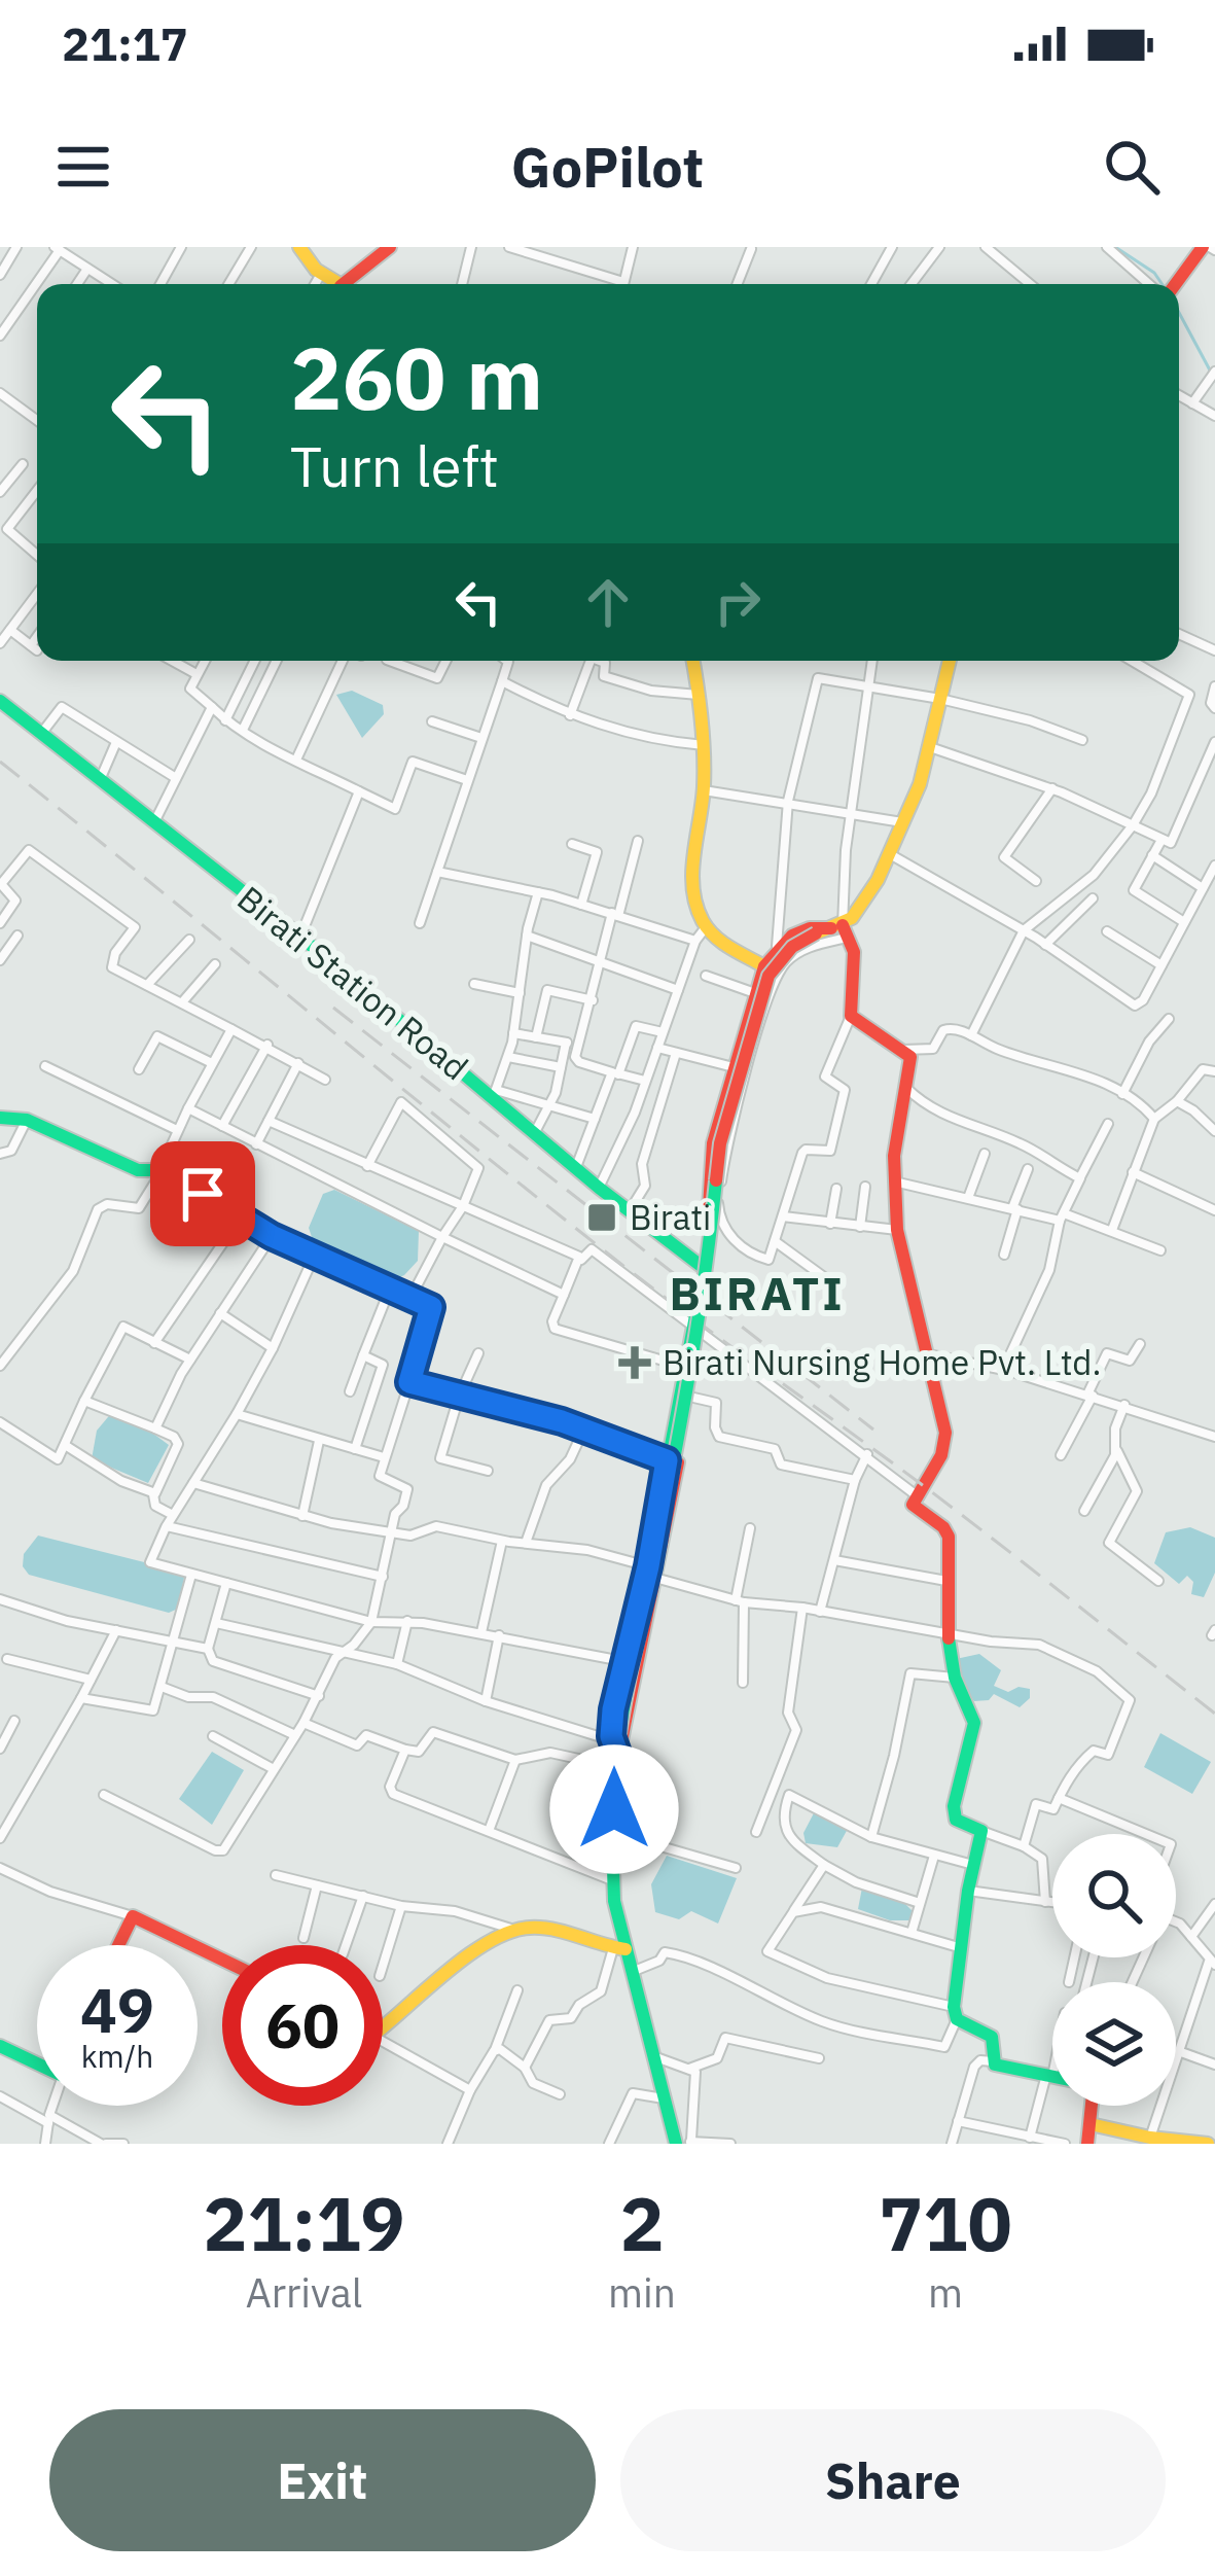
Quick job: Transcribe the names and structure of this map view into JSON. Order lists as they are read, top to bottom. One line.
{"streets":{"street":["Birati Station Road"]},"districts":["BIRATI"],"places":{"transit":["Birati"],"health":["Birati Nursing Home Pvt. Ltd."]},"page":{"status":"21:17","header":"GoPilot","turn":["260 m","Turn left"],"speed":"49 km/h","limit":"60","eta":["21:19","Arrival","2","min","710","m"],"buttons":["Exit","Share"]}}
